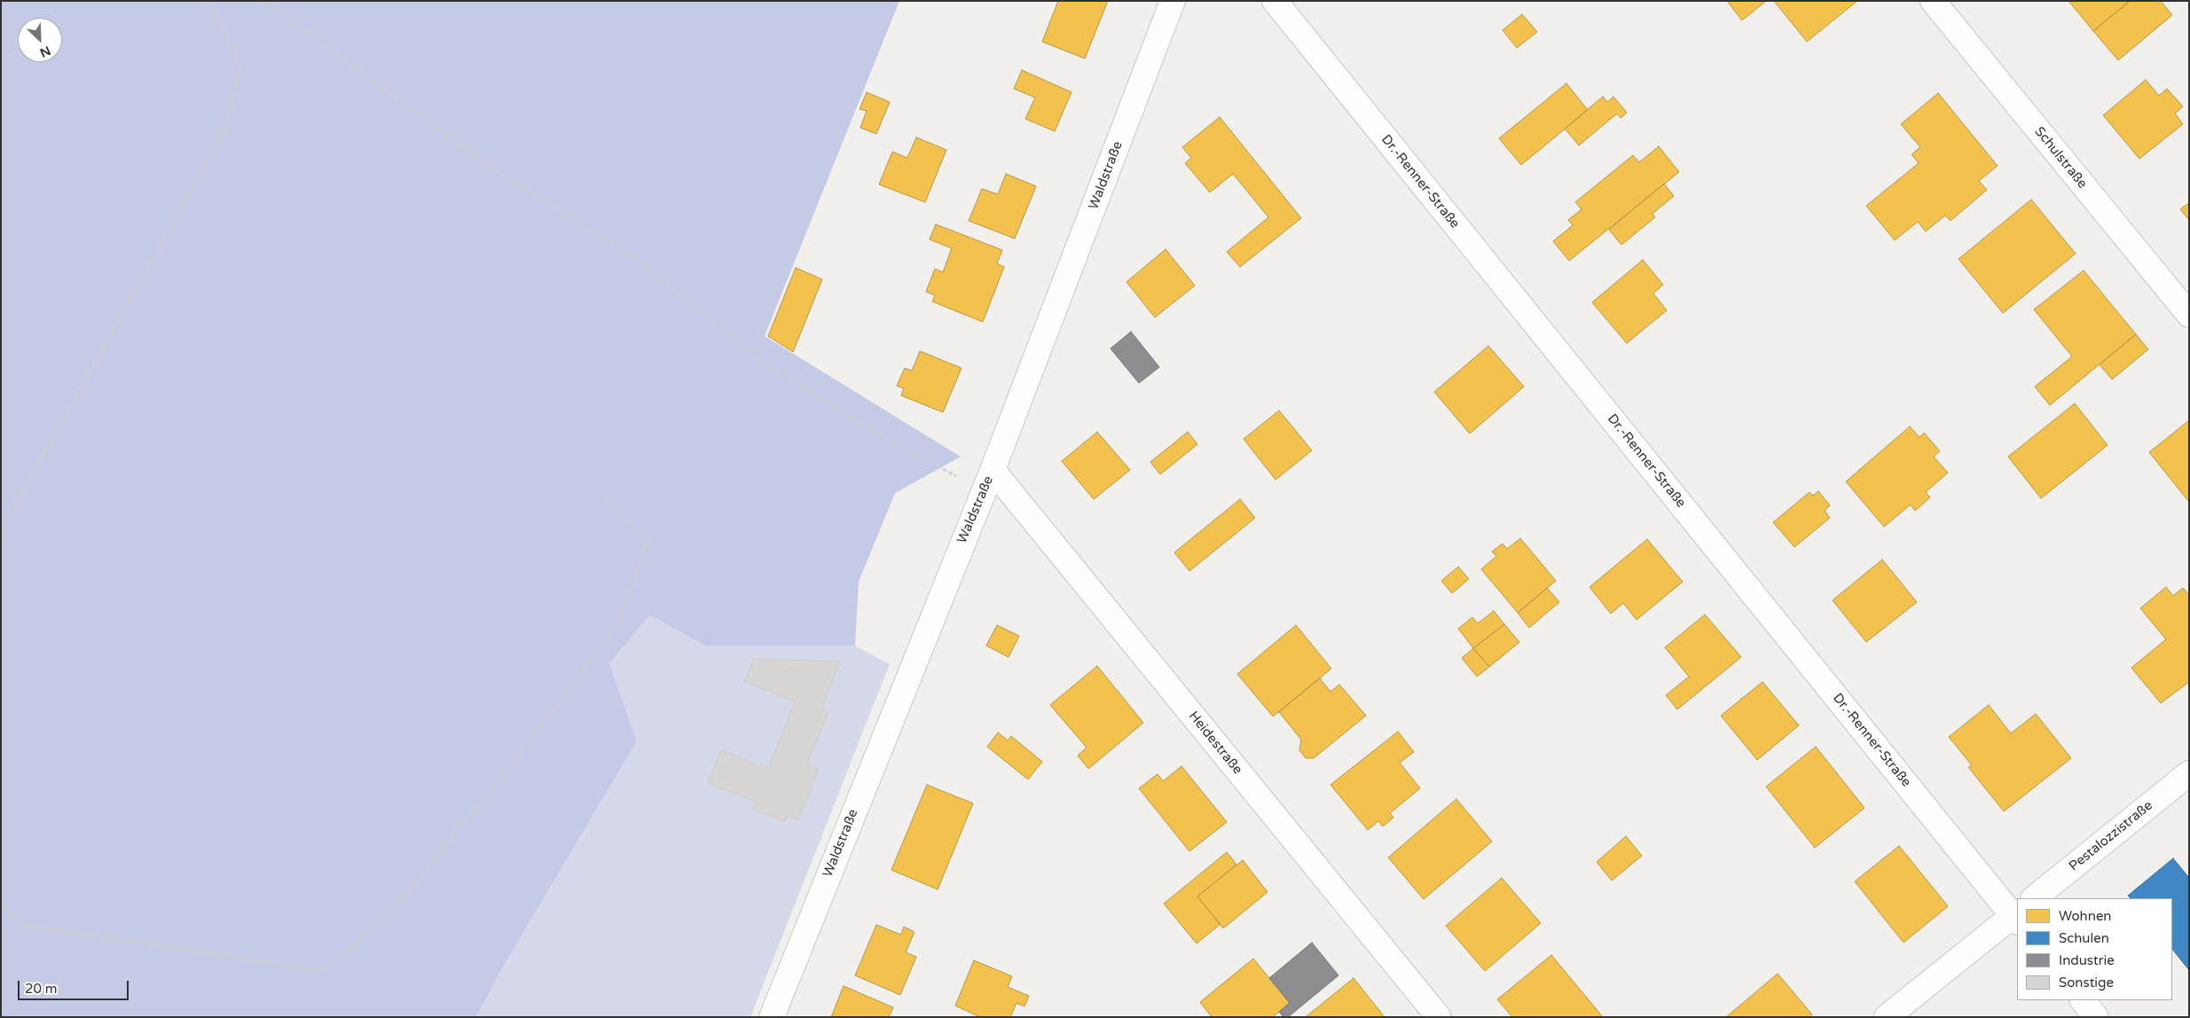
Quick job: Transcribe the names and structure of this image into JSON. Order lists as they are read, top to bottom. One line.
{"streets":{"street":["Schulstraße","Waldstraße","Dr.-Renner-Straße","Heidestraße","Pestalozzistraße"]},"crossings":[["Waldstraße","Heidestraße"]],"legend":["Wohnen","Schulen","Industrie","Sonstige"],"scale_bar":"20 m","north":"bottom right"}
